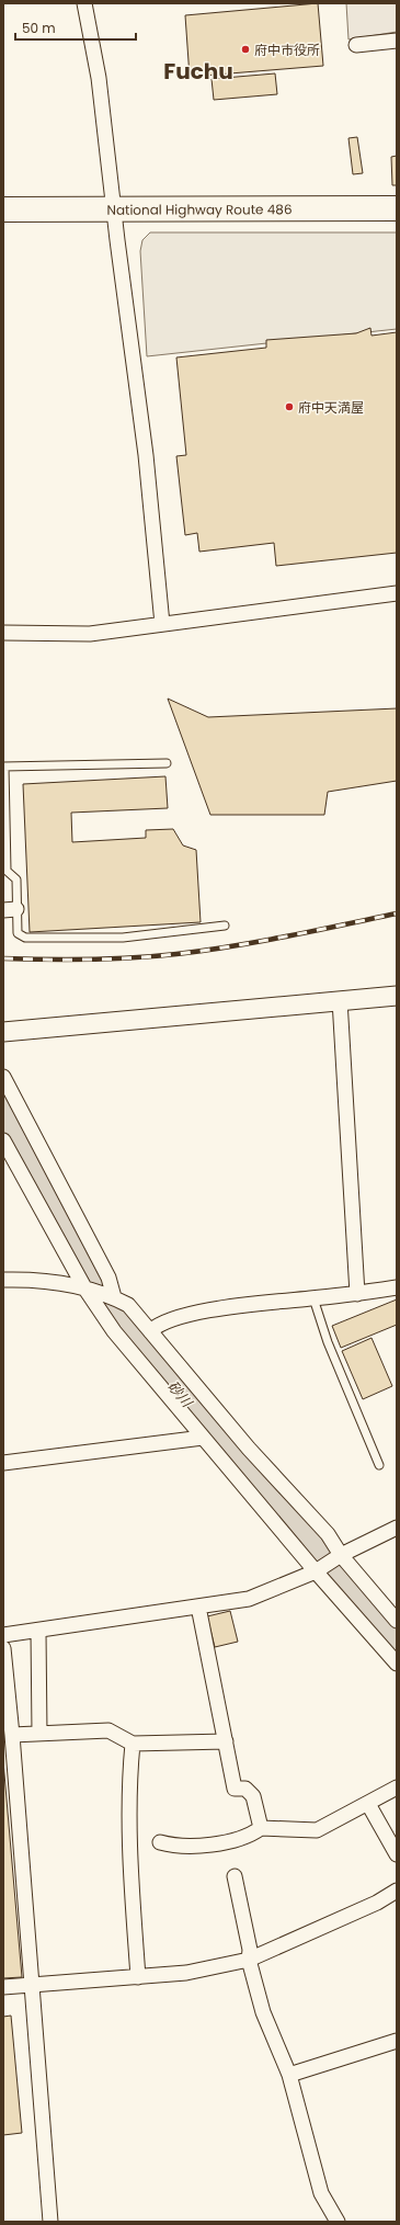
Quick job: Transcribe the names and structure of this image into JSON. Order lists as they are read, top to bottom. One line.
{"streets":{"highway":["National Highway Route 486"]},"districts":["Fuchu"],"water":["砂川"],"places":["府中市役所","府中天満屋"],"scale_bar":"50 m"}
